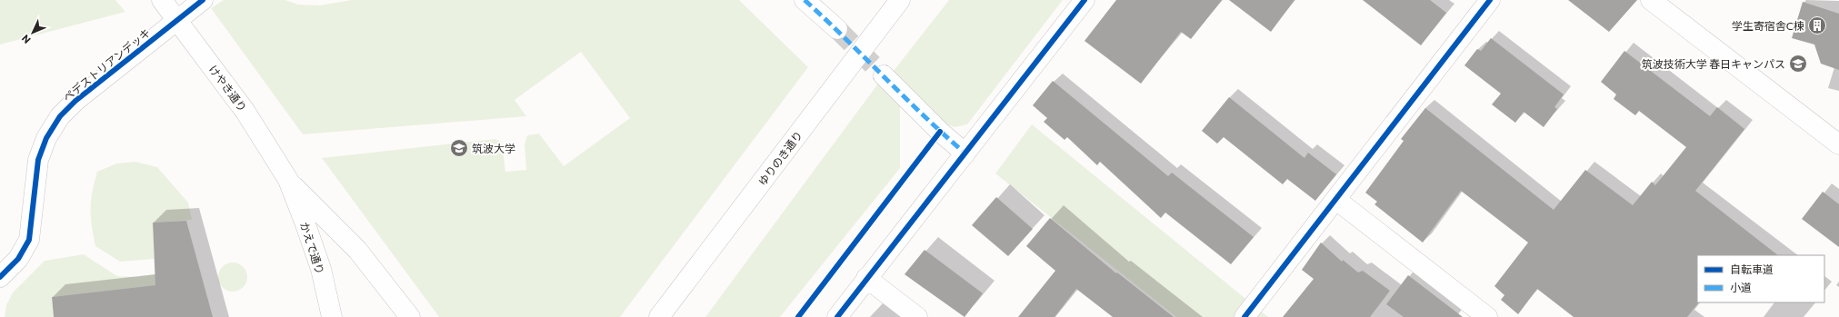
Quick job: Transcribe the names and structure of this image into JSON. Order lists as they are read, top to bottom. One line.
{"streets":{"street":["ペデストリアンデッキ","けやき通り","ゆりのき通り","かえで通り"]},"crossings":[["ペデストリアンデッキ","けやき通り"],["けやき通り","かえで通り"]],"places":{"building":["学生寄宿舎C棟"],"school or university":["筑波技術大学 春日キャンパス","筑波大学"]},"legend":["自転車道","小道"],"north":"bottom left"}
